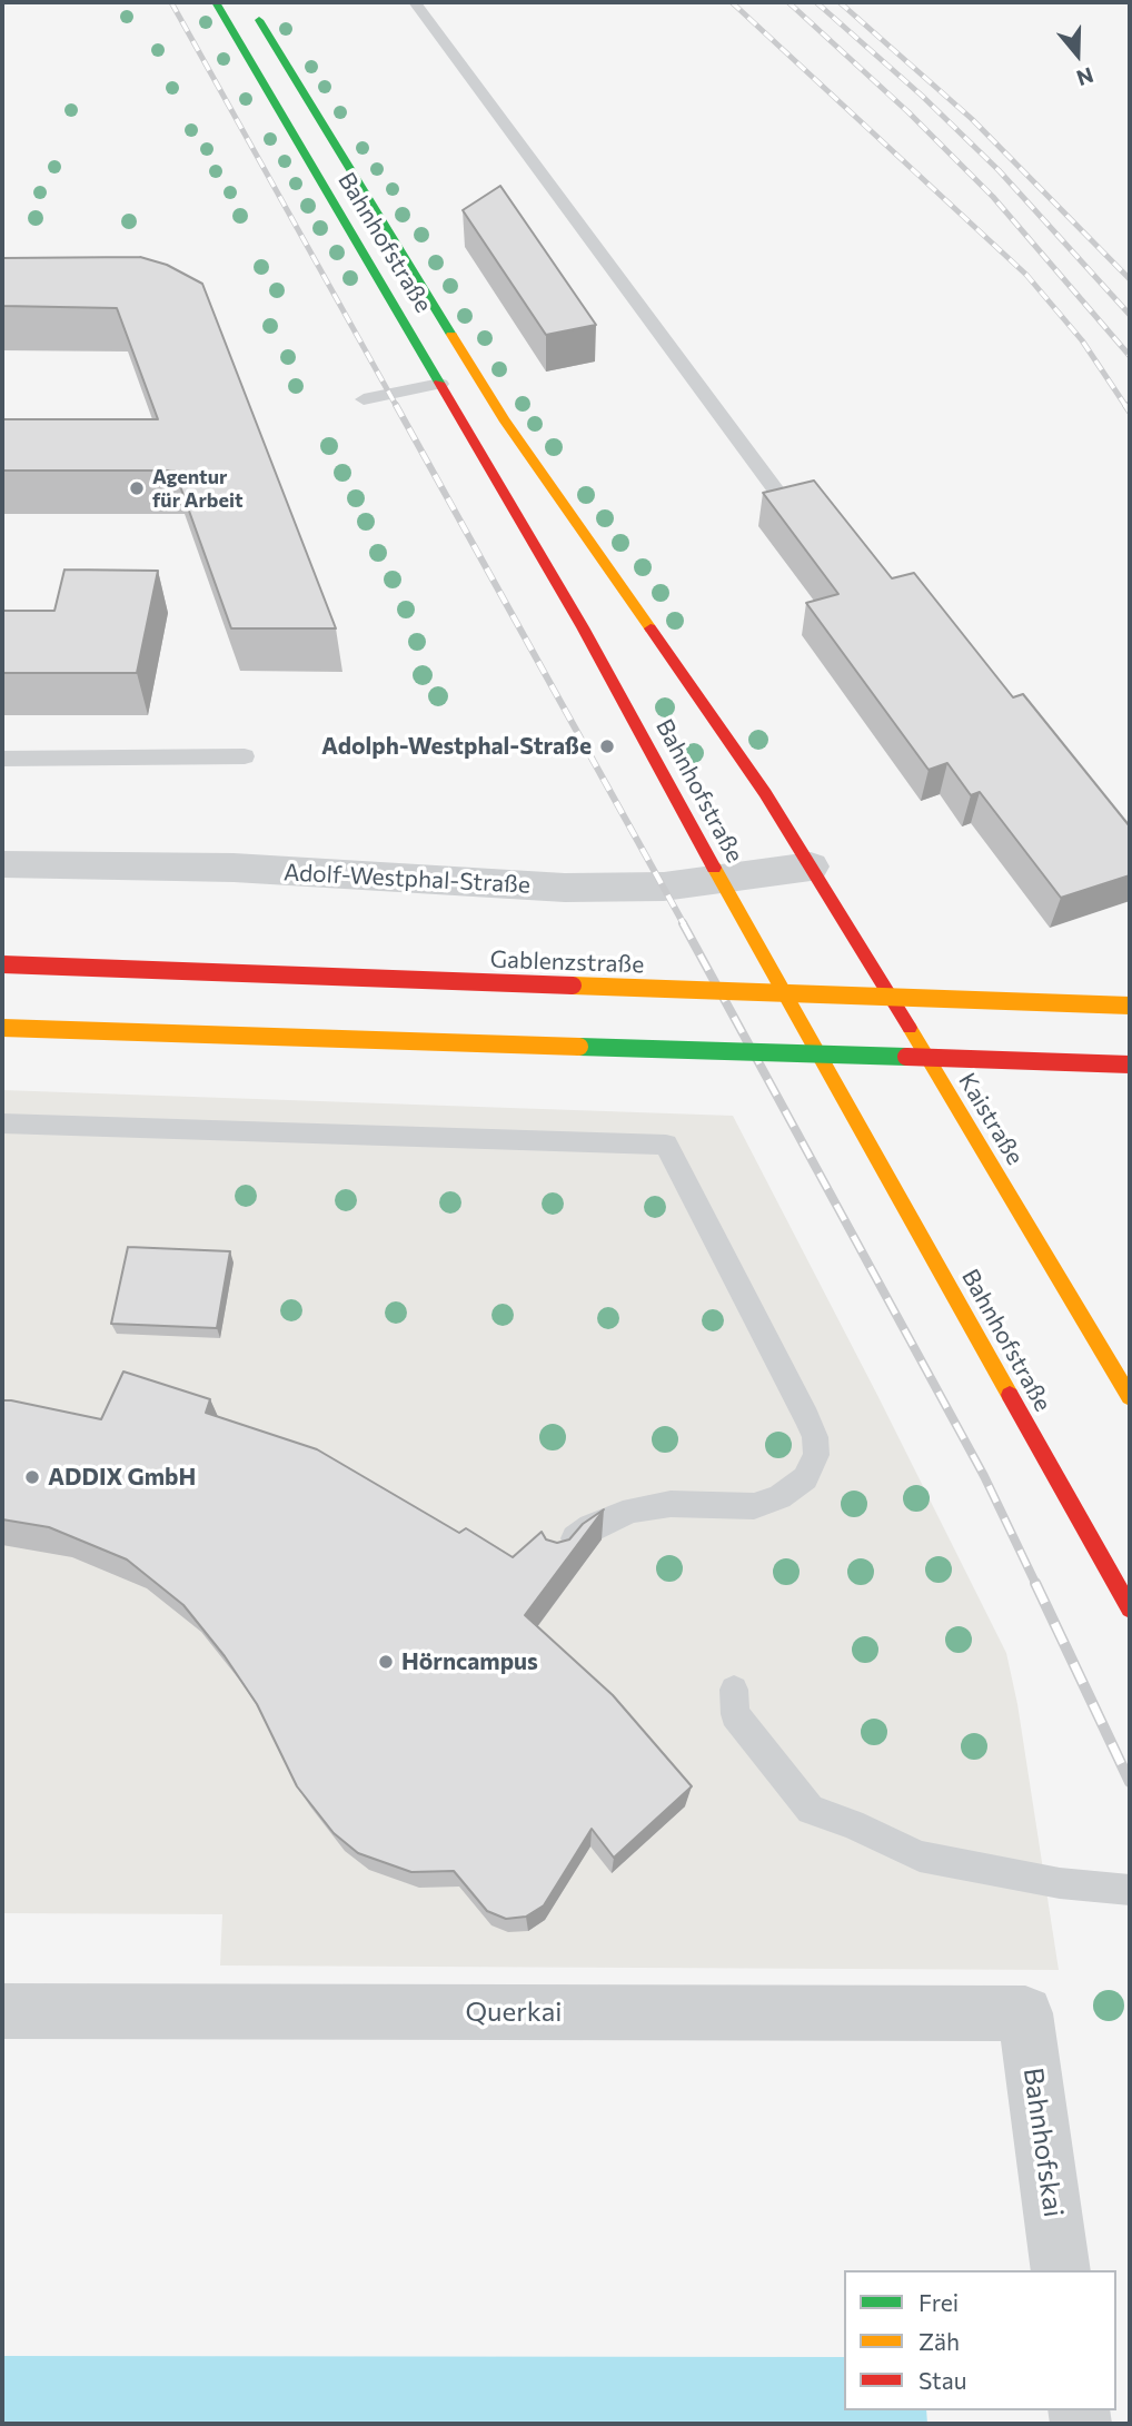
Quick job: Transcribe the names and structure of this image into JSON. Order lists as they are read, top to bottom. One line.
{"streets":{"main road":["Bahnhofstraße","Gablenzstraße","Kaistraße"],"street":["Adolf-Westphal-Straße","Querkai","Bahnhofskai"]},"crossings":[["Bahnhofstraße","Adolf-Westphal-Straße"],["Bahnhofstraße","Kaistraße"],["Adolf-Westphal-Straße","Kaistraße"],["Querkai","Bahnhofskai"]],"places":["Agentur für Arbeit","Adolph-Westphal-Straße","ADDIX GmbH","Hörncampus"],"legend":["Frei","Zäh","Stau"],"north":"bottom"}
